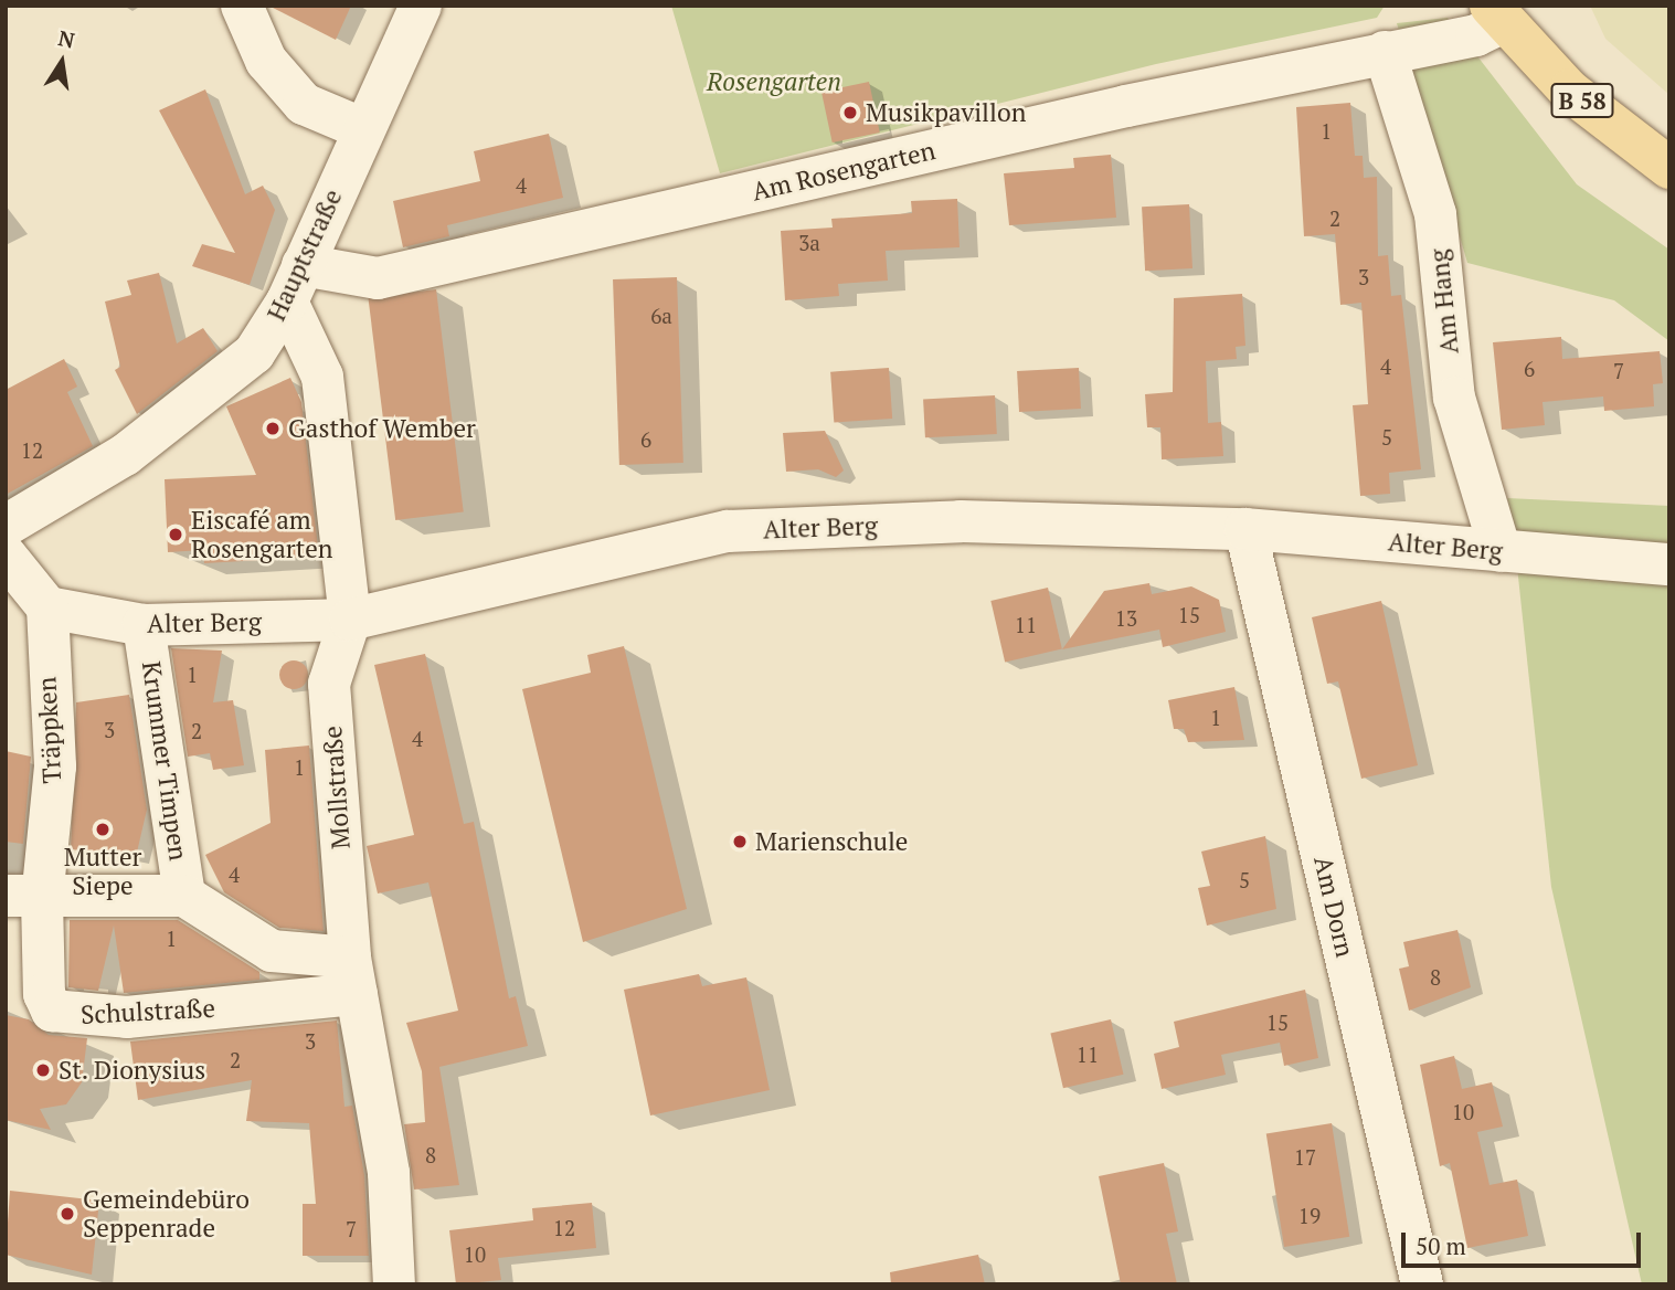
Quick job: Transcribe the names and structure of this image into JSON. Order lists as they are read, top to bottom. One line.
{"streets":{"main road":["B 58"],"street":["Am Rosengarten","Hauptstraße","Am Hang","Alter Berg","Träppken","Krummer Timpen","Mollstraße","Am Dorn","Schulstraße"]},"crossings":[["B 58","Am Rosengarten"],["Am Rosengarten","Hauptstraße"],["Am Rosengarten","Am Hang"],["Am Rosengarten","Mollstraße"],["Hauptstraße","Mollstraße"],["Am Hang","Alter Berg"],["Alter Berg","Träppken"],["Alter Berg","Krummer Timpen"],["Alter Berg","Mollstraße"],["Alter Berg","Am Dorn"],["Träppken","Krummer Timpen"],["Träppken","Schulstraße"],["Krummer Timpen","Mollstraße"],["Krummer Timpen","Schulstraße"],["Mollstraße","Schulstraße"]],"parks":["Rosengarten"],"places":["Musikpavillon","Gasthof Wember","Eiscafé am Rosengarten","Mutter Siepe","Marienschule","St. Dionysius","Gemeindebüro Seppenrade"],"house_numbers":["1","4","2","3a","3","6a","4","6","7","5","6","12","15","13","11","1","1","3","2","4","1","4","5","1","8","15","3","11","2","10","8","17","19","12","7","10"],"scale_bar":"50 m","north":"top"}
